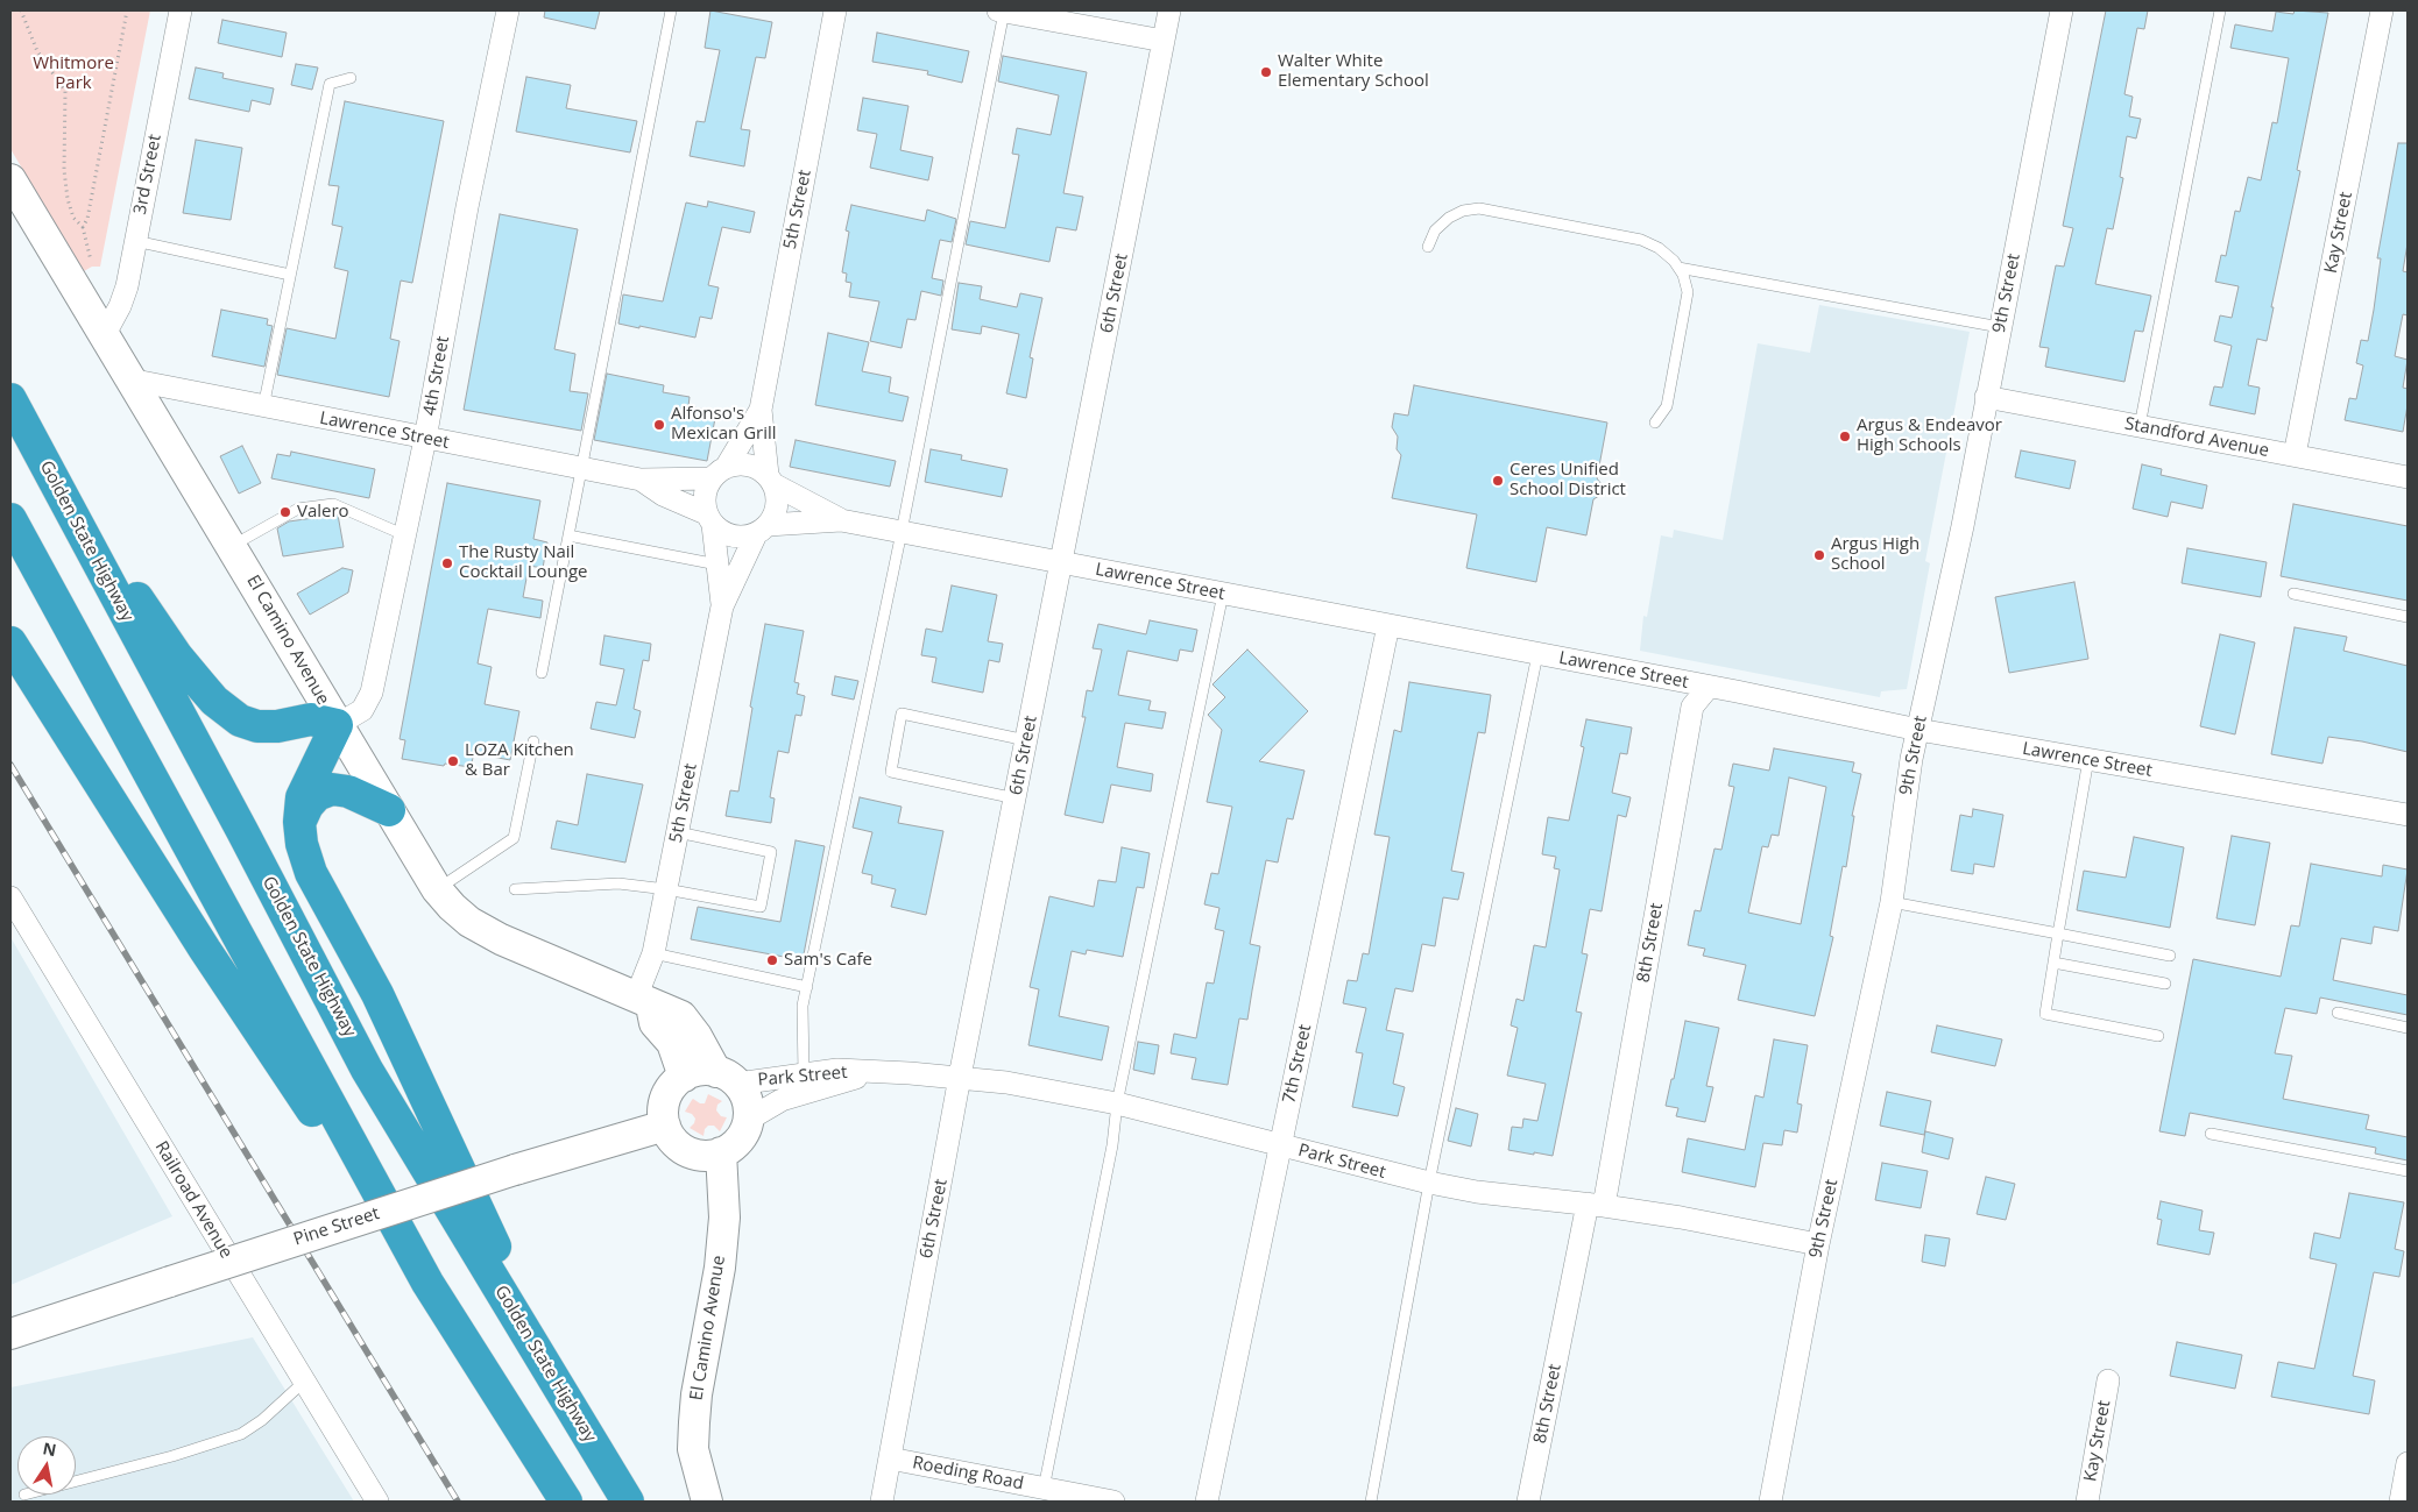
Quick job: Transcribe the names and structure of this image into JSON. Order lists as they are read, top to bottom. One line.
{"streets":{"highway":["Golden State Highway"],"street":["3rd Street","5th Street","Kay Street","6th Street","9th Street","4th Street","Lawrence Street","Standford Avenue","El Camino Avenue","8th Street","7th Street","Park Street","Railroad Avenue","Pine Street","Roeding Road"]},"crossings":[["3rd Street","El Camino Avenue"],["5th Street","Lawrence Street"],["5th Street","El Camino Avenue"],["Kay Street","Standford Avenue"],["6th Street","Lawrence Street"],["6th Street","Park Street"],["6th Street","Roeding Road"],["9th Street","Lawrence Street"],["9th Street","Standford Avenue"],["9th Street","Park Street"],["4th Street","Lawrence Street"],["4th Street","El Camino Avenue"],["Lawrence Street","El Camino Avenue"],["Lawrence Street","8th Street"],["Lawrence Street","7th Street"],["El Camino Avenue","Park Street"],["El Camino Avenue","Pine Street"],["8th Street","Park Street"],["7th Street","Park Street"],["Park Street","Pine Street"]],"parks":["Whitmore Park"],"places":["Walter White Elementary School","Alfonso's Mexican Grill","Argus & Endeavor High Schools","Ceres Unified School District","Valero","Argus High School","The Rusty Nail Cocktail Lounge","LOZA Kitchen & Bar","Sam's Cafe"],"north":"top"}
